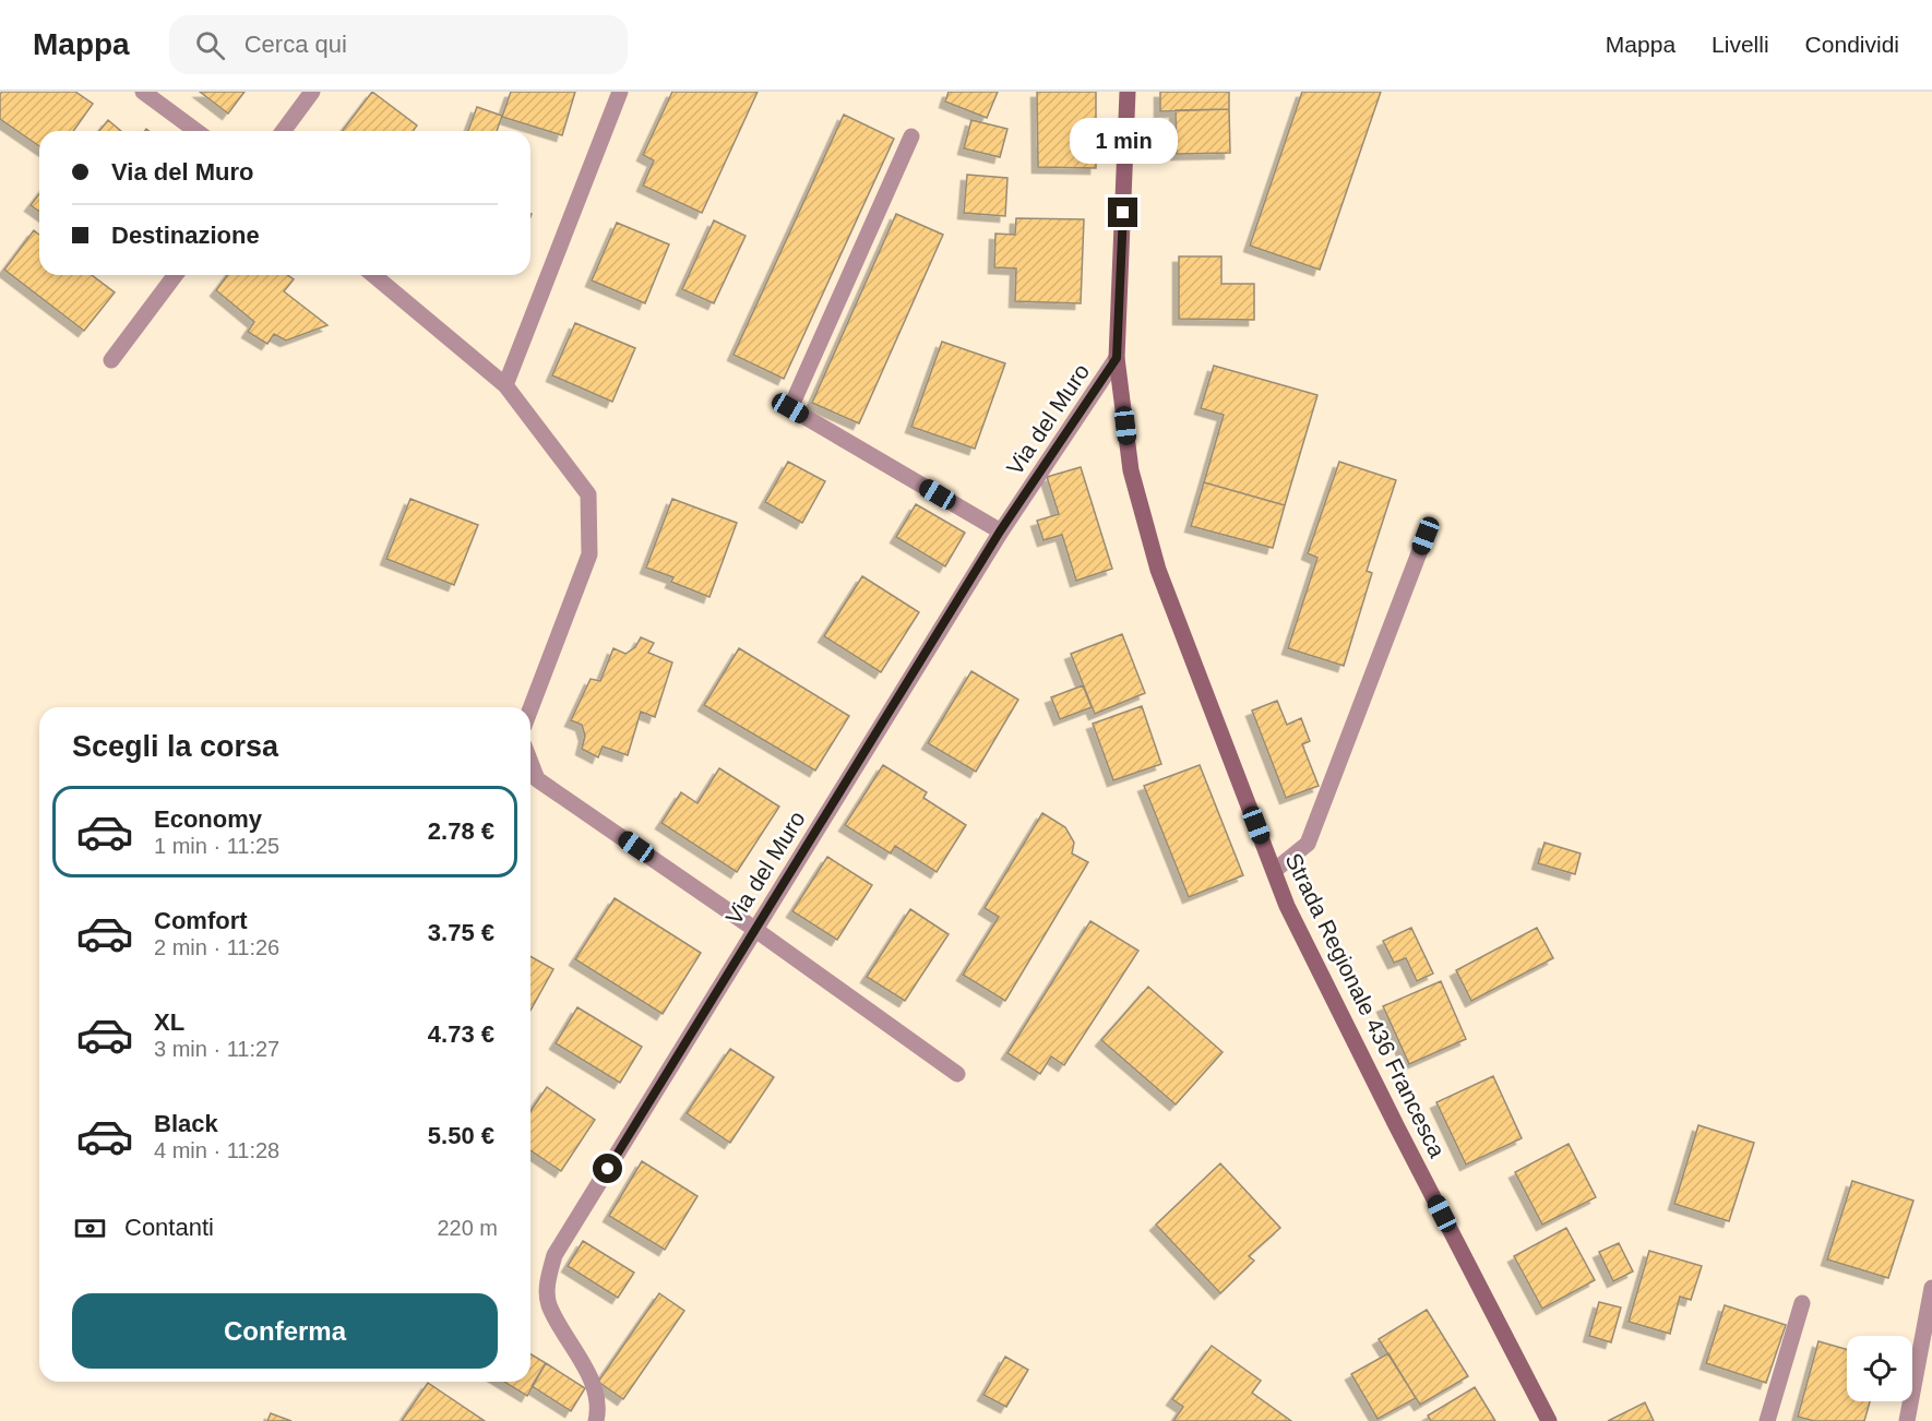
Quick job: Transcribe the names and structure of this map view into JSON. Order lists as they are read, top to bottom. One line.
{"streets":{"street":["Via del Muro","Strada Regionale 436 Francesca"]},"crossings":[["Via del Muro","Strada Regionale 436 Francesca"]],"page":{"header":"Mappa","search":"Cerca qui","nav":["Mappa","Livelli","Condividi"],"bubble":"1 min","banner":["Via del Muro","Destinazione"],"heading":"Scegli la corsa","list":[{"name":"Economy","note":"1 min · 11:25","value":"2.78 €"},{"name":"Comfort","note":"2 min · 11:26","value":"3.75 €"},{"name":"XL","note":"3 min · 11:27","value":"4.73 €"},{"name":"Black","note":"4 min · 11:28","value":"5.50 €"}],"pay":["Contanti","220 m"],"buttons":"Conferma"}}
